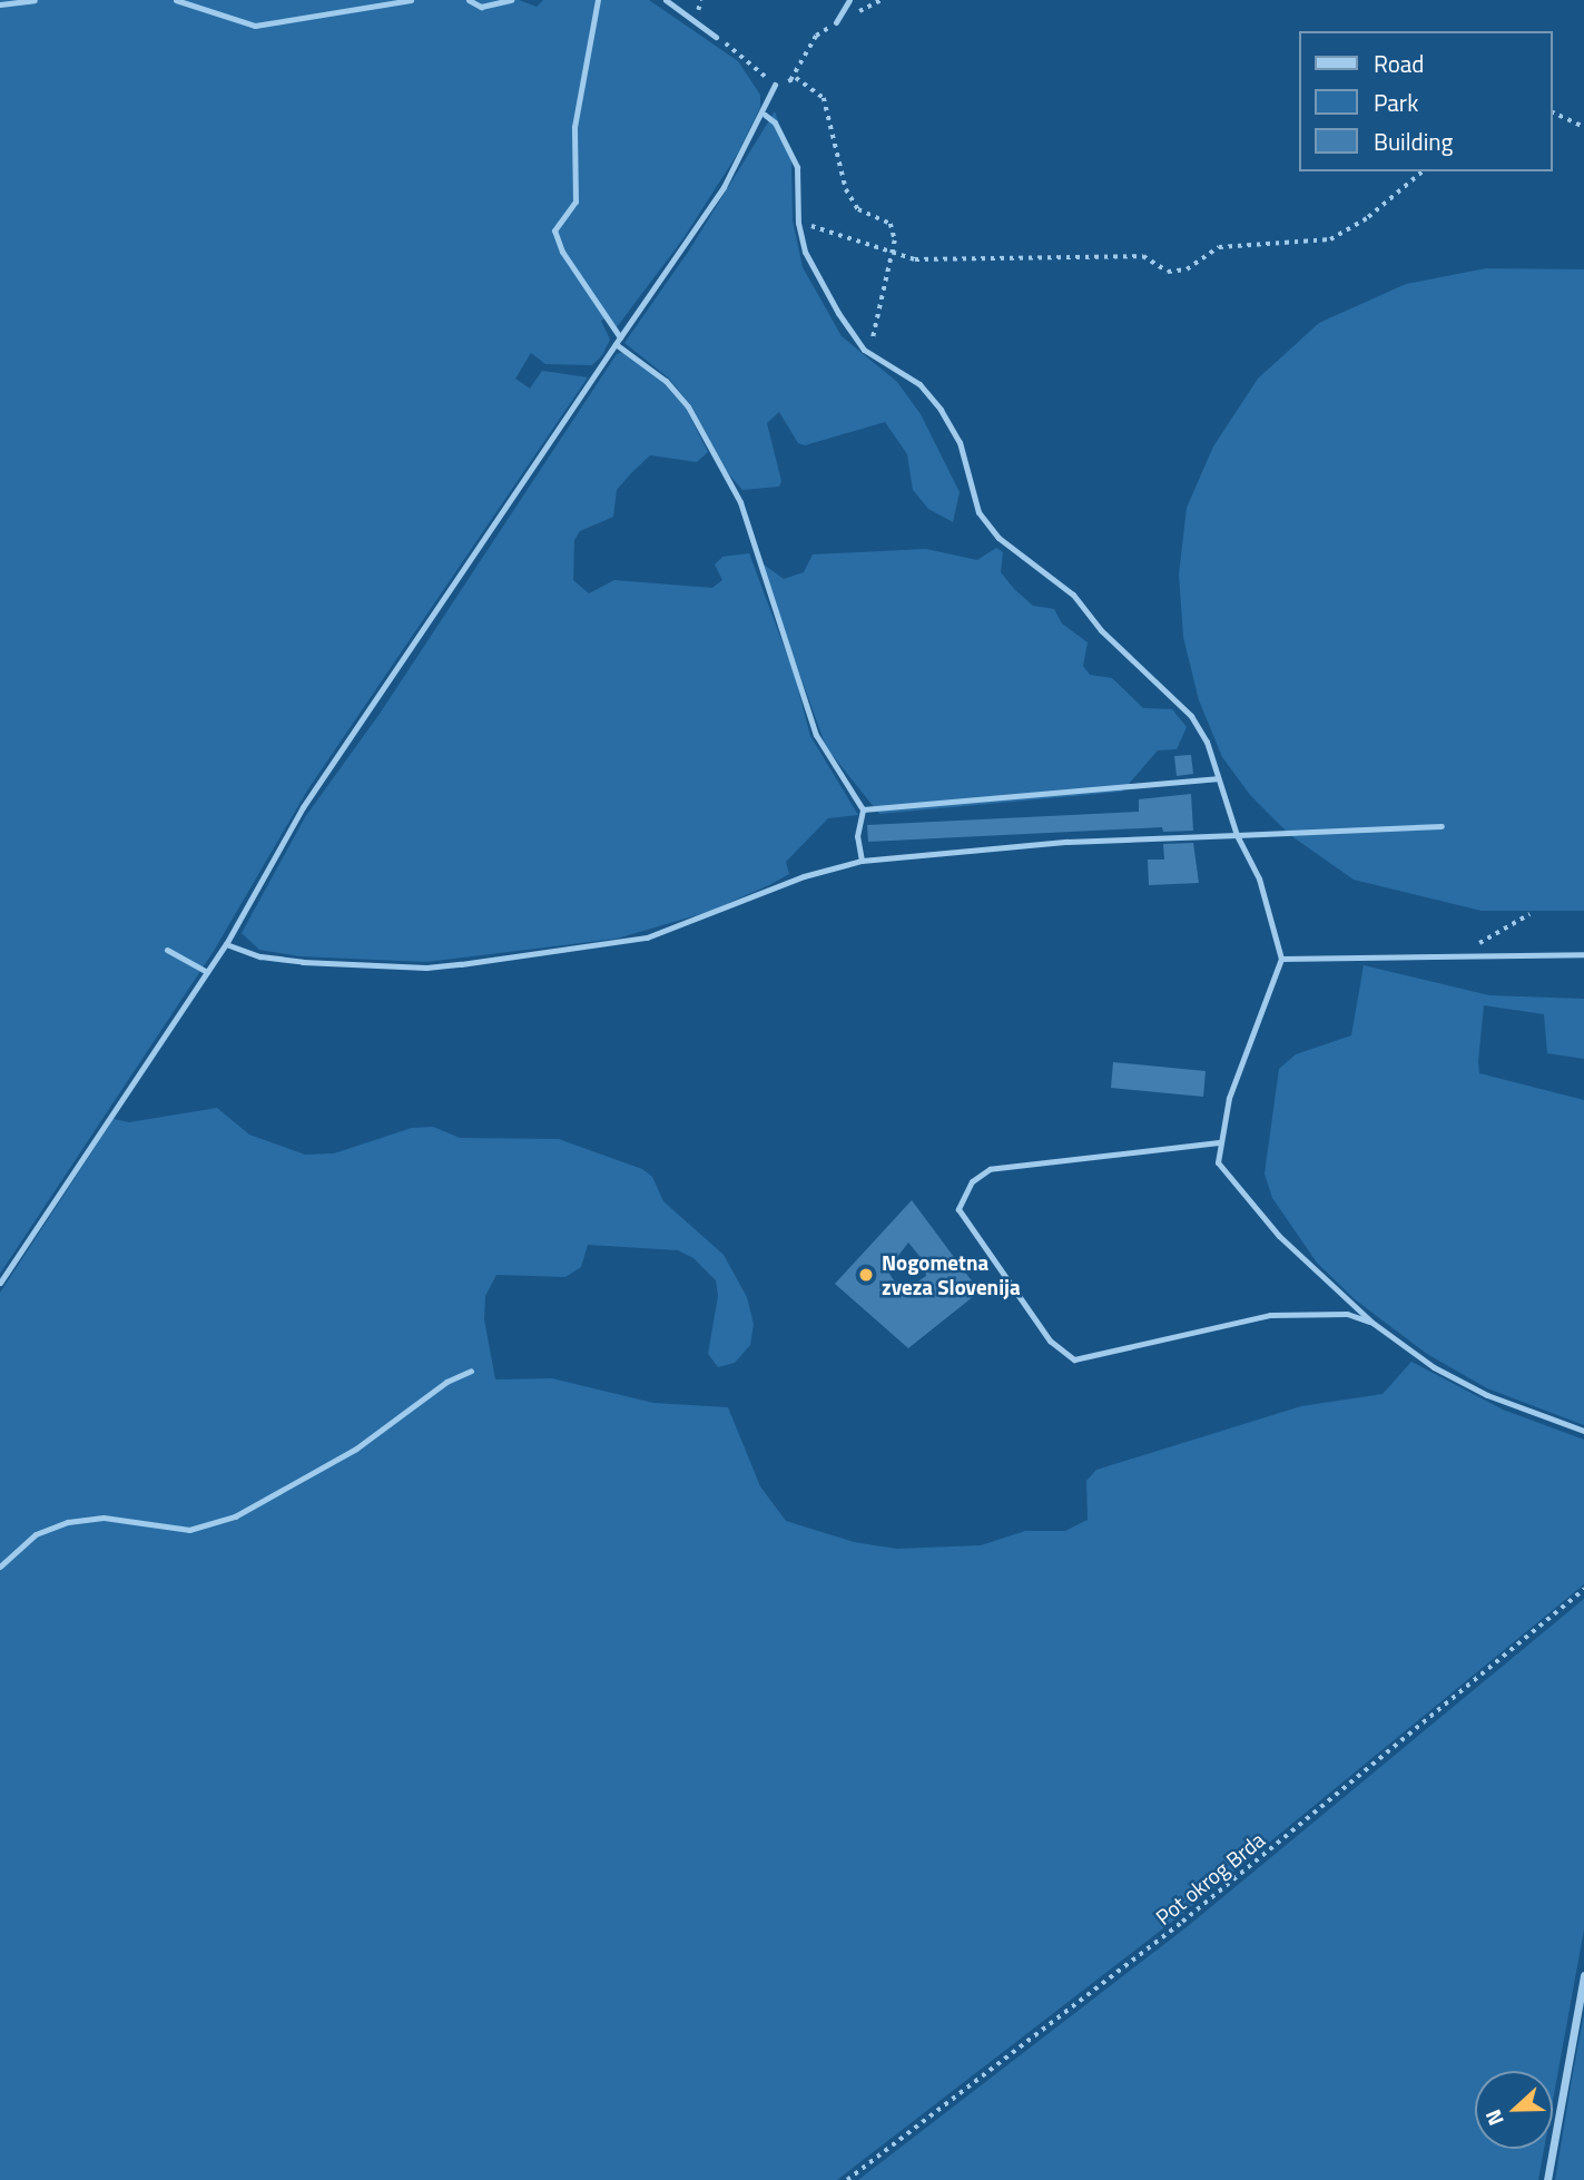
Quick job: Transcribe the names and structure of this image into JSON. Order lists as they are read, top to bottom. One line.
{"streets":{"path":["Pot okrog Brda"]},"places":["Nogometna zveza Slovenija"],"legend":["Road","Park","Building"],"north":"left"}
